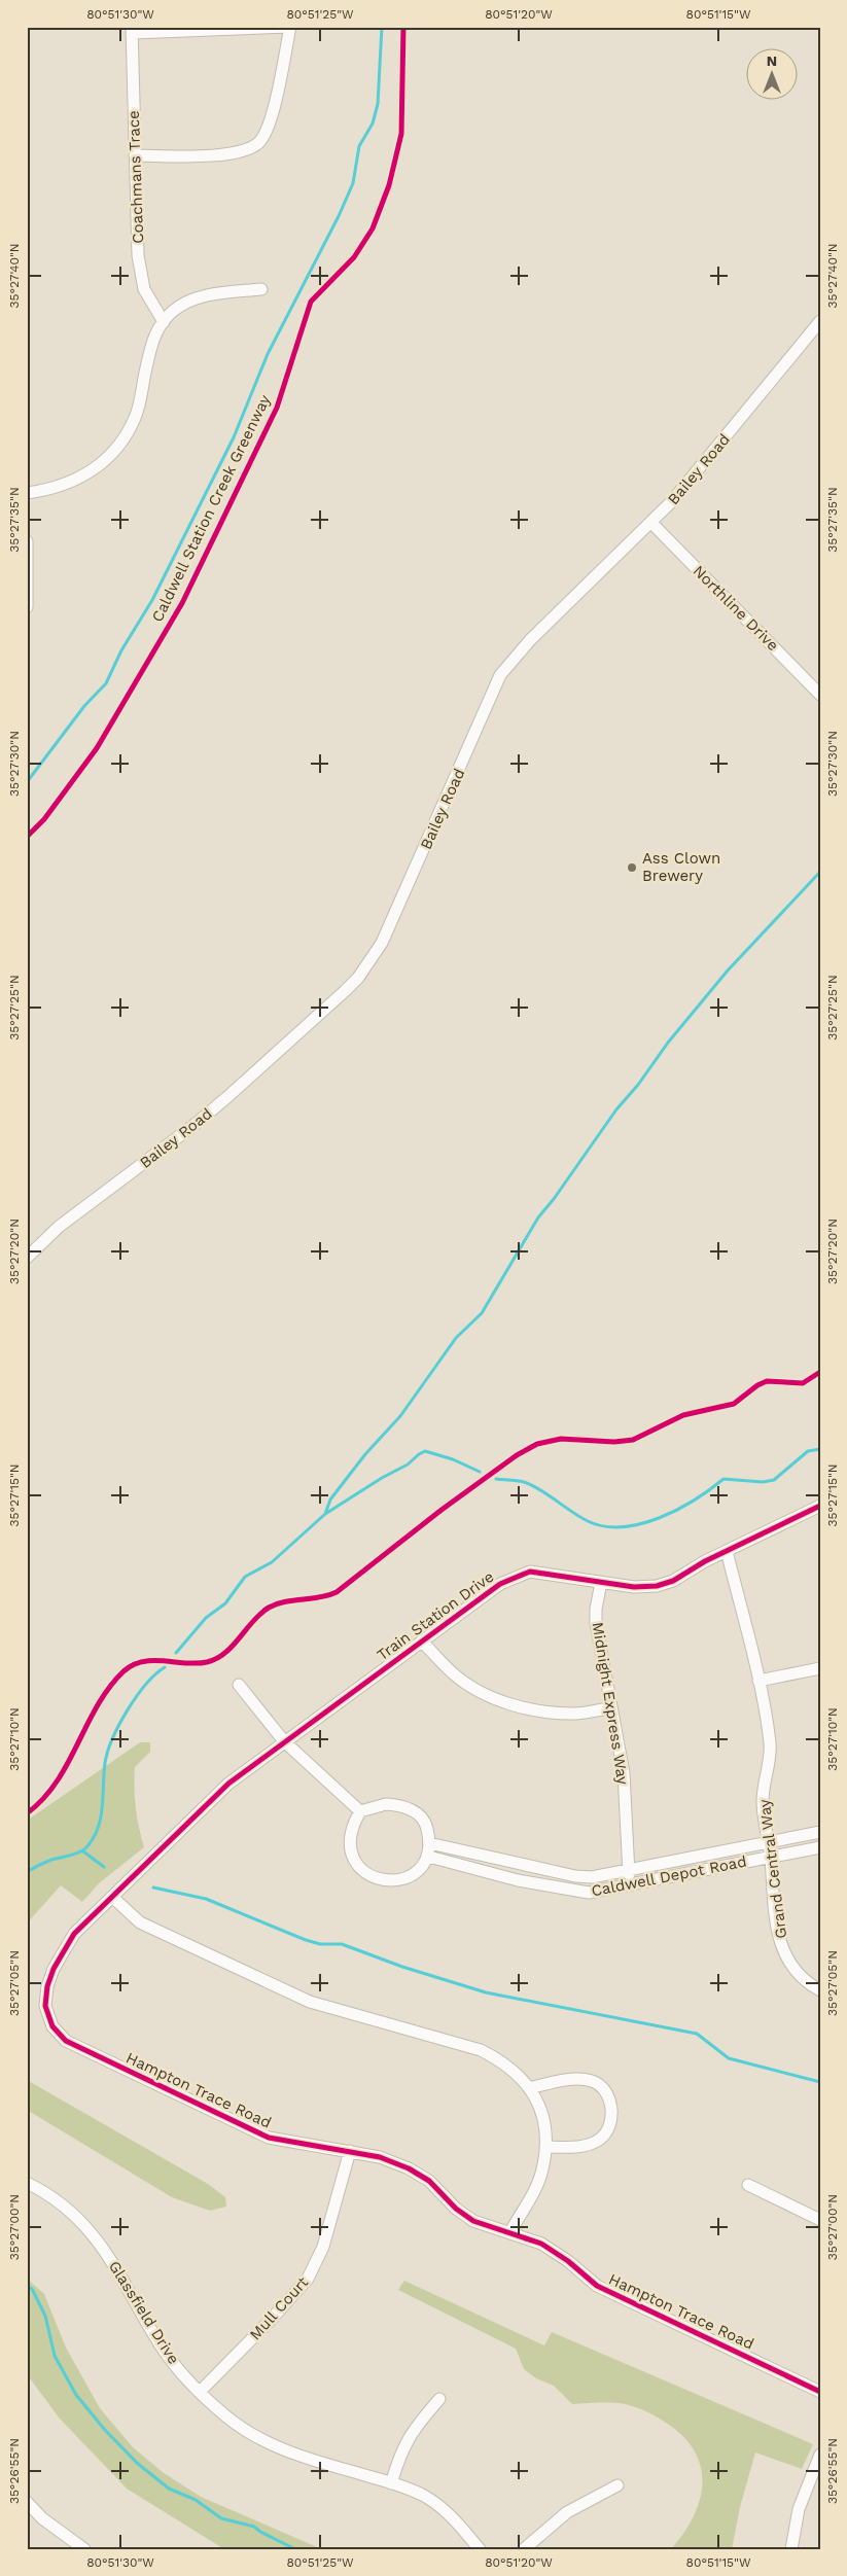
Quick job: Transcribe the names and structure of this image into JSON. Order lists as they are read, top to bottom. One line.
{"streets":{"street":["Coachmans Trace","Bailey Road","Northline Drive","Train Station Drive","Midnight Express Way","Grand Central Way","Caldwell Depot Road","Hampton Trace Road","Mull Court","Glassfield Drive"],"cycle path":["Caldwell Station Creek Greenway"]},"crossings":[["Bailey Road","Northline Drive"],["Train Station Drive","Midnight Express Way"],["Train Station Drive","Grand Central Way"],["Train Station Drive","Hampton Trace Road"],["Midnight Express Way","Caldwell Depot Road"],["Grand Central Way","Caldwell Depot Road"],["Hampton Trace Road","Mull Court"],["Mull Court","Glassfield Drive"]],"places":["Ass Clown Brewery"],"north":"top","coordinates":["80°51'30\"W","80°51'25\"W","80°51'20\"W","80°51'15\"W","35°27'40\"N","35°27'35\"N","35°27'30\"N","35°27'25\"N","35°27'20\"N","35°27'15\"N","35°27'10\"N","35°27'05\"N","35°27'00\"N","35°26'55\"N"]}
